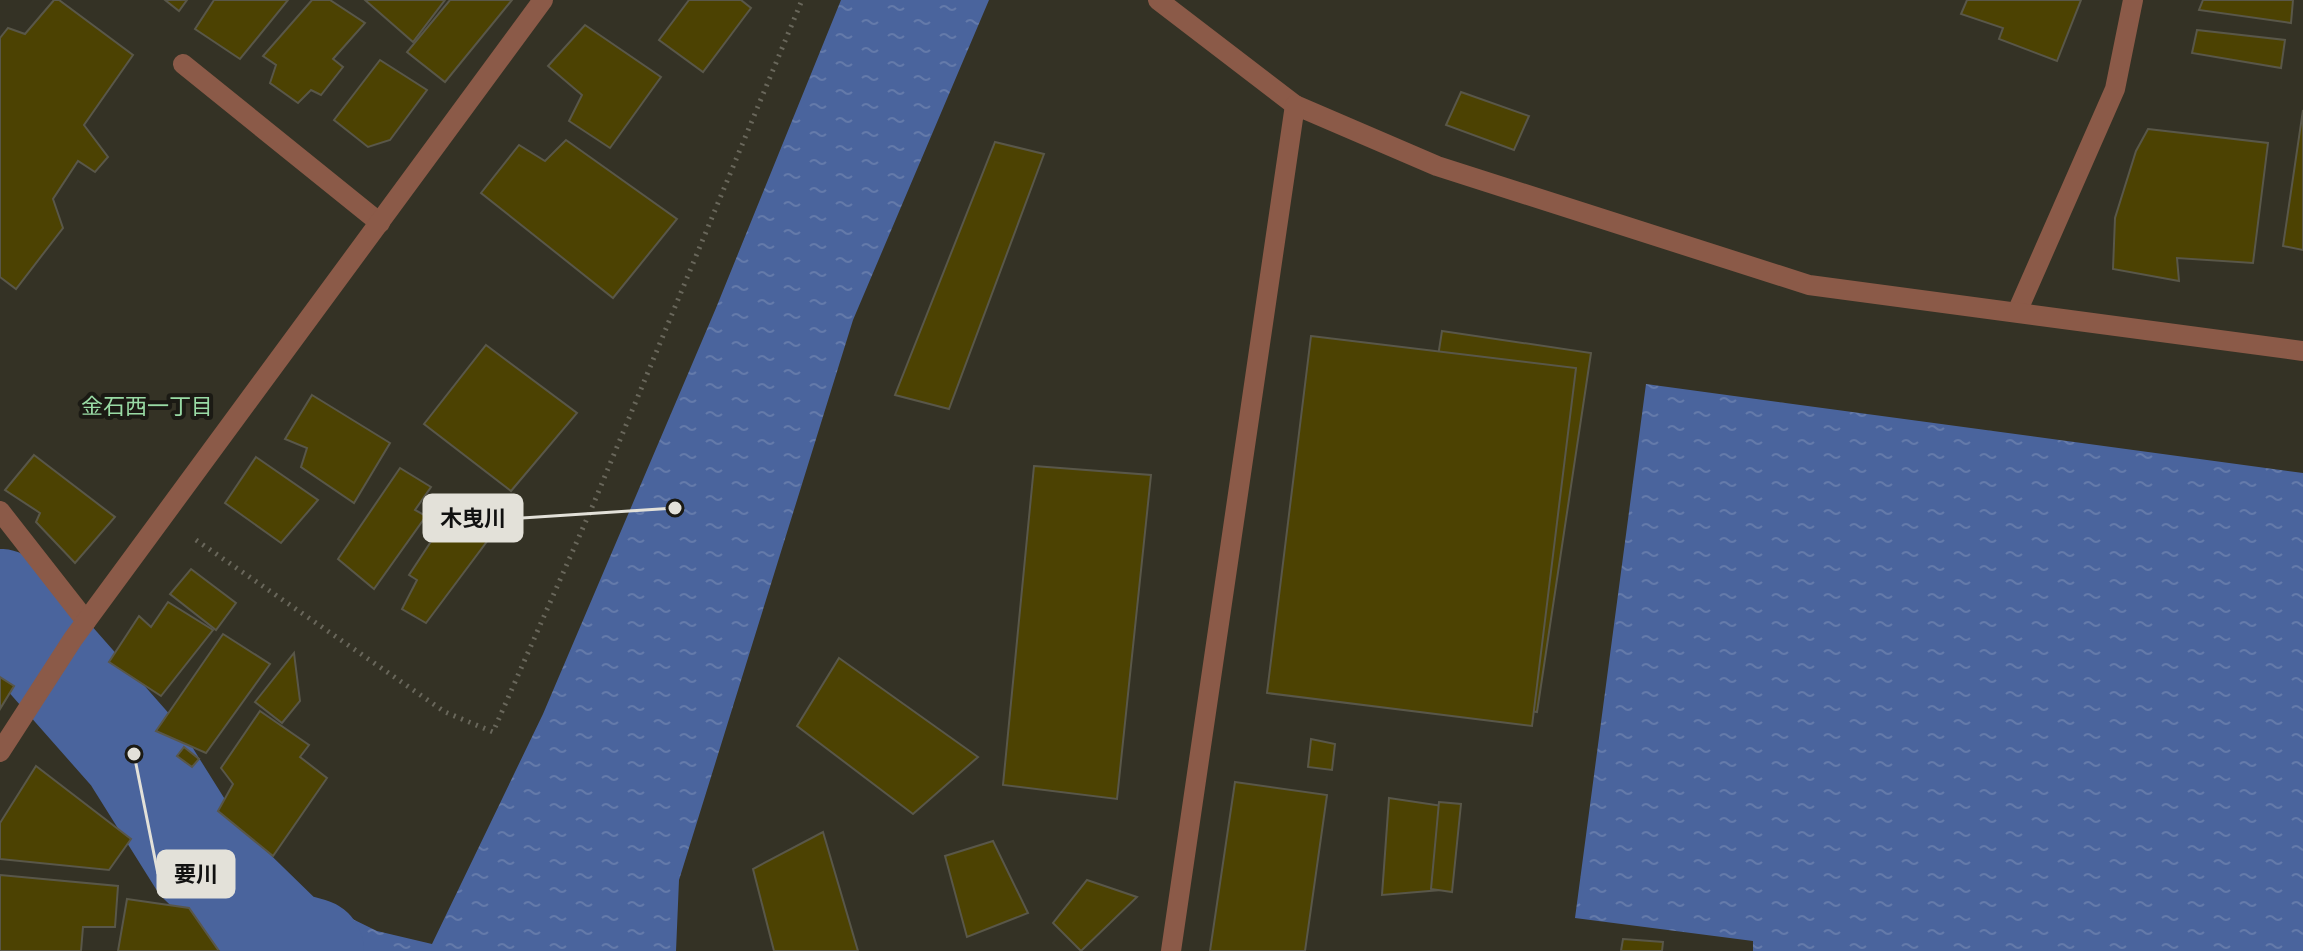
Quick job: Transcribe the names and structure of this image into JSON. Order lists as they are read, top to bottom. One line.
{"districts":["金石西一丁目"],"places":["木曳川","要川"]}
